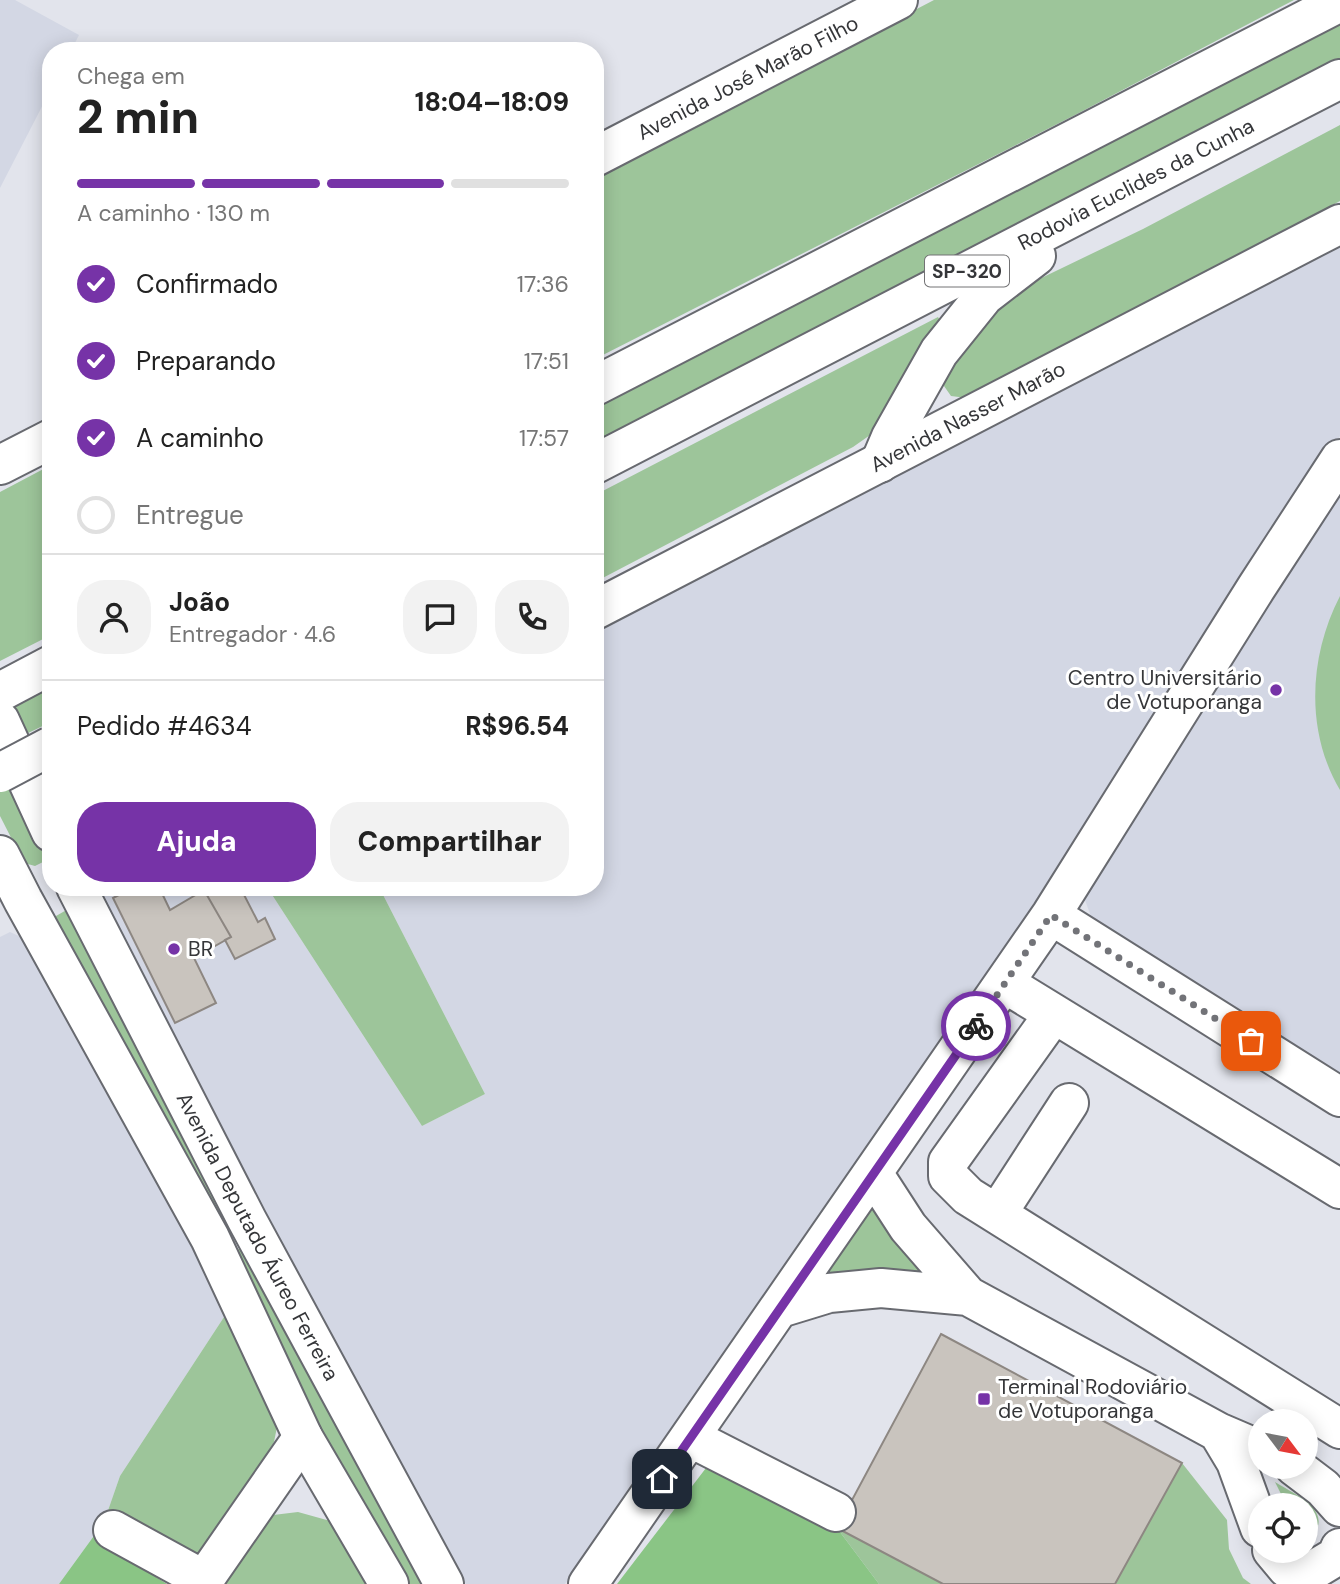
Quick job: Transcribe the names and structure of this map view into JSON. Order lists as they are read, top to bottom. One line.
{"streets":{"main road":["Avenida José Marão Filho","Rodovia Euclides da Cunha","SP-320","Avenida Nasser Marão","Avenida Deputado Áureo Ferreira"]},"places":{"other":["Centro Universitário de Votuporanga","BR"],"transit":["Terminal Rodoviário de Votuporanga"]},"north":"bottom right","page":{"heading":["2 min","Chega em","18:04–18:09"],"panel":["João","Entregador · 4.6","Pedido #4634","R$96.54"],"bar":"A caminho · 130 m","list":[["Confirmado","17:36"],["Preparando","17:51"],["A caminho","17:57"],"Entregue"],"buttons":["Ajuda","Compartilhar"]}}
